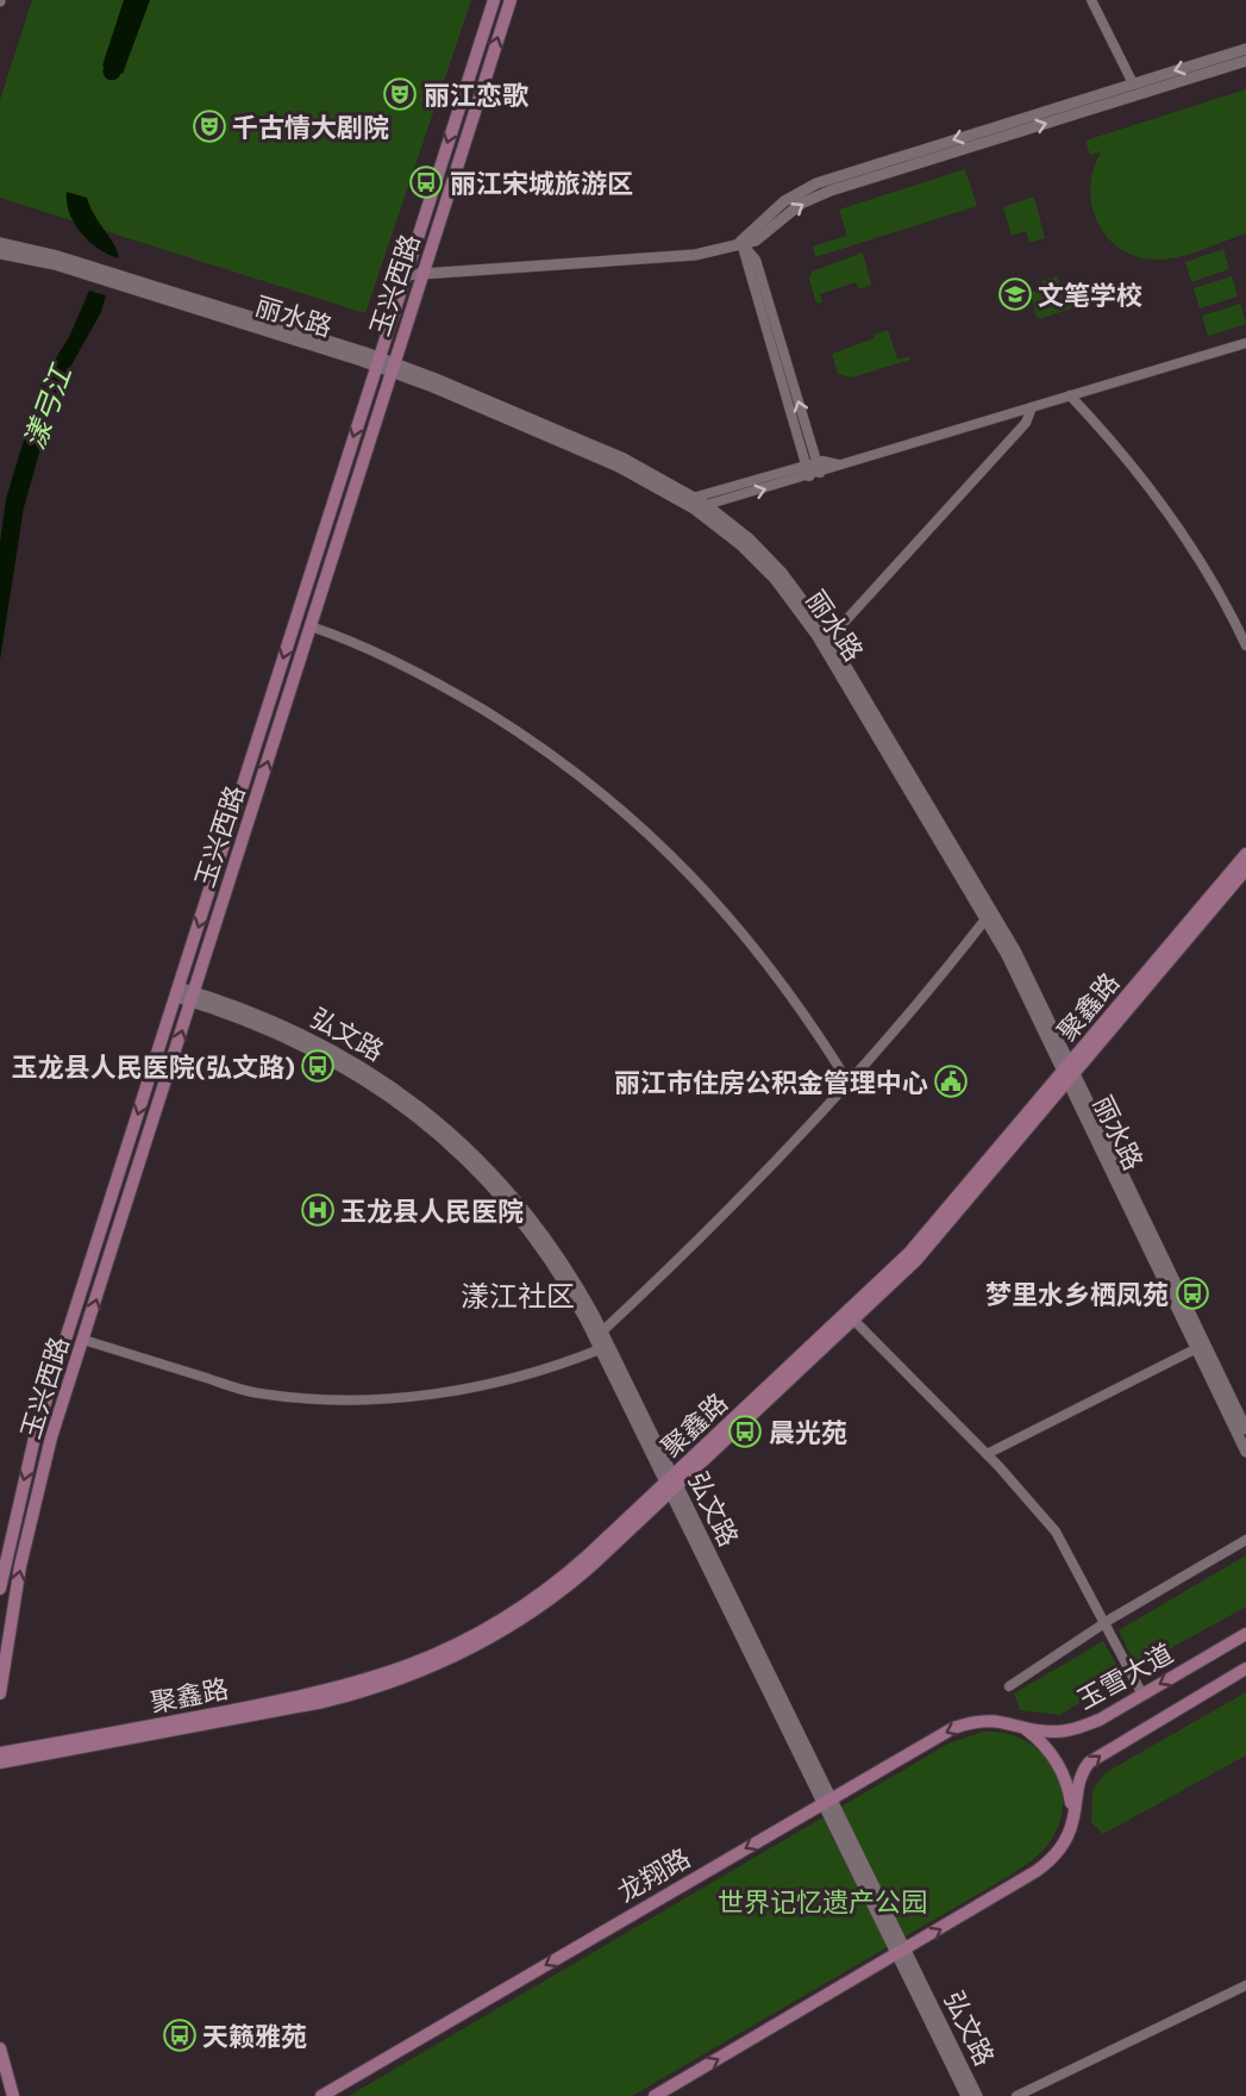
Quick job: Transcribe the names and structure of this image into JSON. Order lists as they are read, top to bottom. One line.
{"streets":{"main road":["玉兴西路","聚鑫路","玉雪大道","龙翔路"],"street":["丽水路","弘文路"]},"crossings":[["玉兴西路","丽水路"],["玉兴西路","弘文路"],["丽水路","聚鑫路"],["聚鑫路","弘文路"],["弘文路","龙翔路"],["玉雪大道","龙翔路"]],"one_way":["龙翔路"],"districts":["漾江社区"],"water":["漾弓江"],"parks":["世界记忆遗产公园"],"places":{"theatre":["丽江恋歌","千古情大剧院"],"bus stop":["丽江宋城旅游区","玉龙县人民医院(弘文路)","梦里水乡栖凤苑","晨光苑","天籁雅苑"],"school or university":["文笔学校"],"public building":["丽江市住房公积金管理中心"],"hospital":["玉龙县人民医院"]}}
